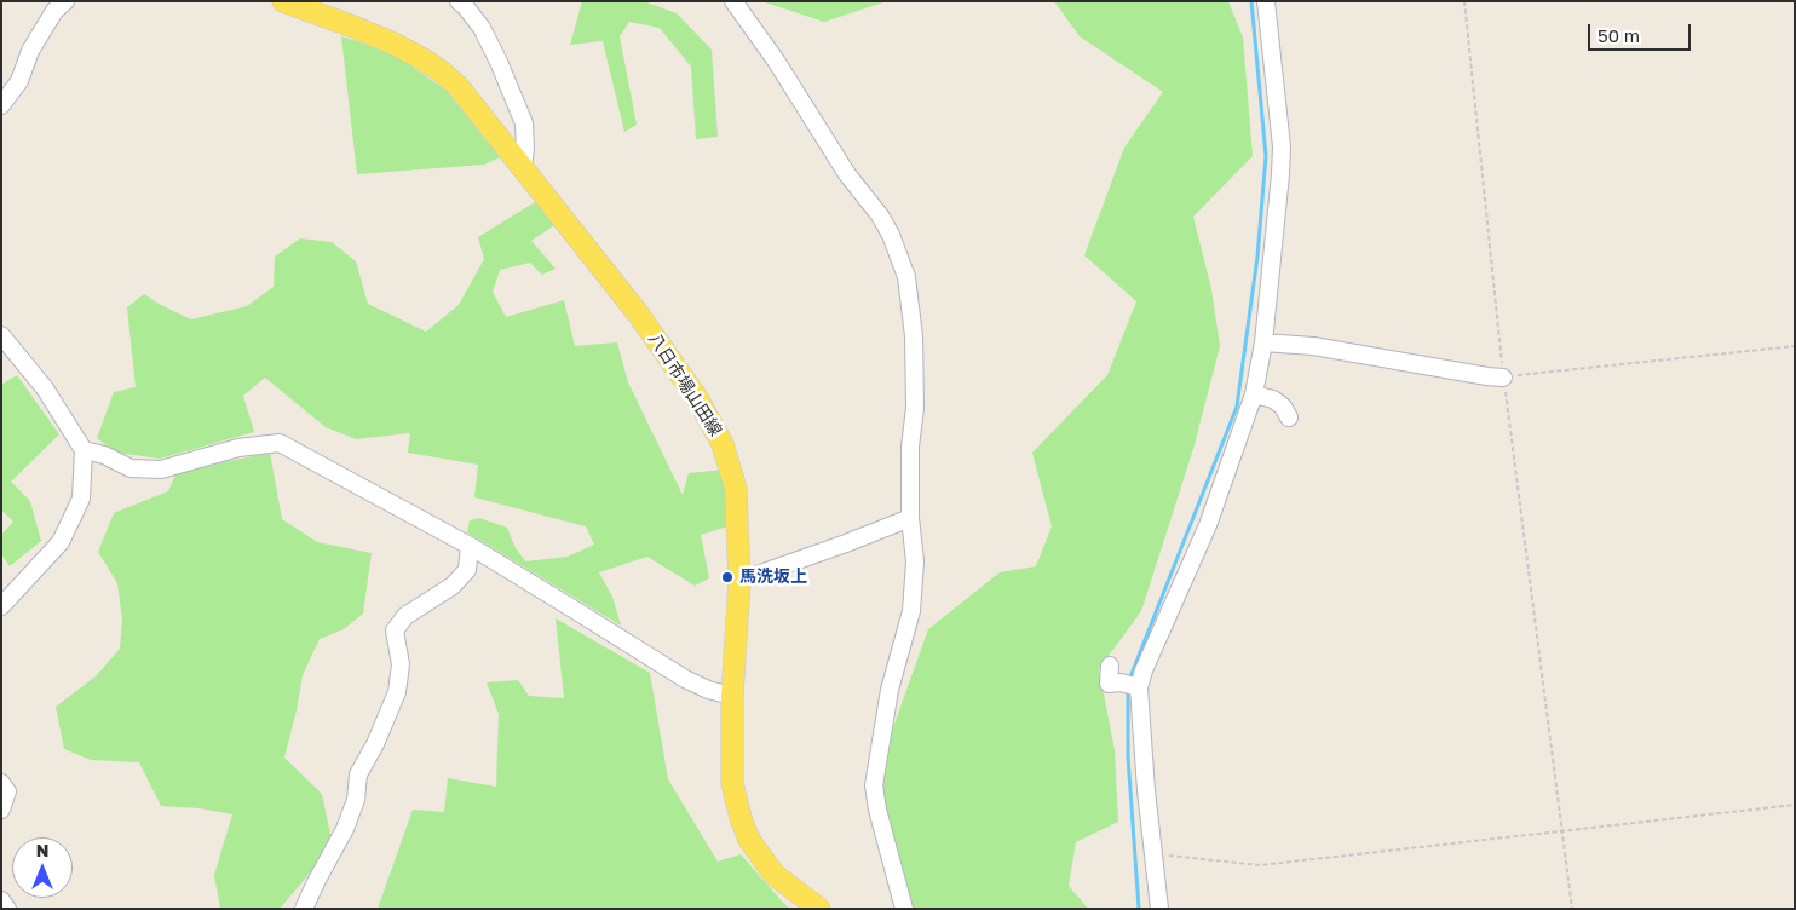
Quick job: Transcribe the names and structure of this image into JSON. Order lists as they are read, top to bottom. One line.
{"streets":{"main road":["八日市場山田線"]},"places":["馬洗坂上"],"scale_bar":"50 m","north":"top"}
